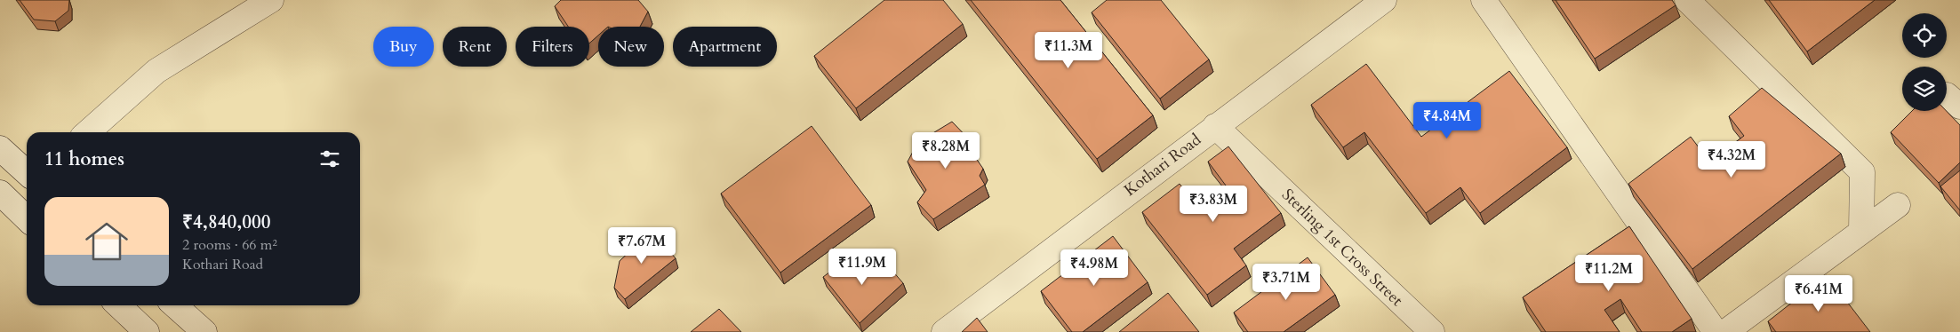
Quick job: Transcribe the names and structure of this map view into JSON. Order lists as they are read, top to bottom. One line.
{"streets":{"street":["Kothari Road","Sterling 1st Cross Street"]},"crossings":[["Kothari Road","Sterling 1st Cross Street"]],"page":{"chip":["Buy","Rent","Filters","New","Apartment"],"price":["₹11.3M","₹4.84M","₹8.28M","₹4.32M","₹3.83M","₹7.67M","₹11.9M","₹4.98M","₹11.2M","₹3.71M","₹6.41M"],"heading":"11 homes","list":[{"name":"₹4,840,000","note":"2 rooms · 66 m² · Kothari Road"}]}}
